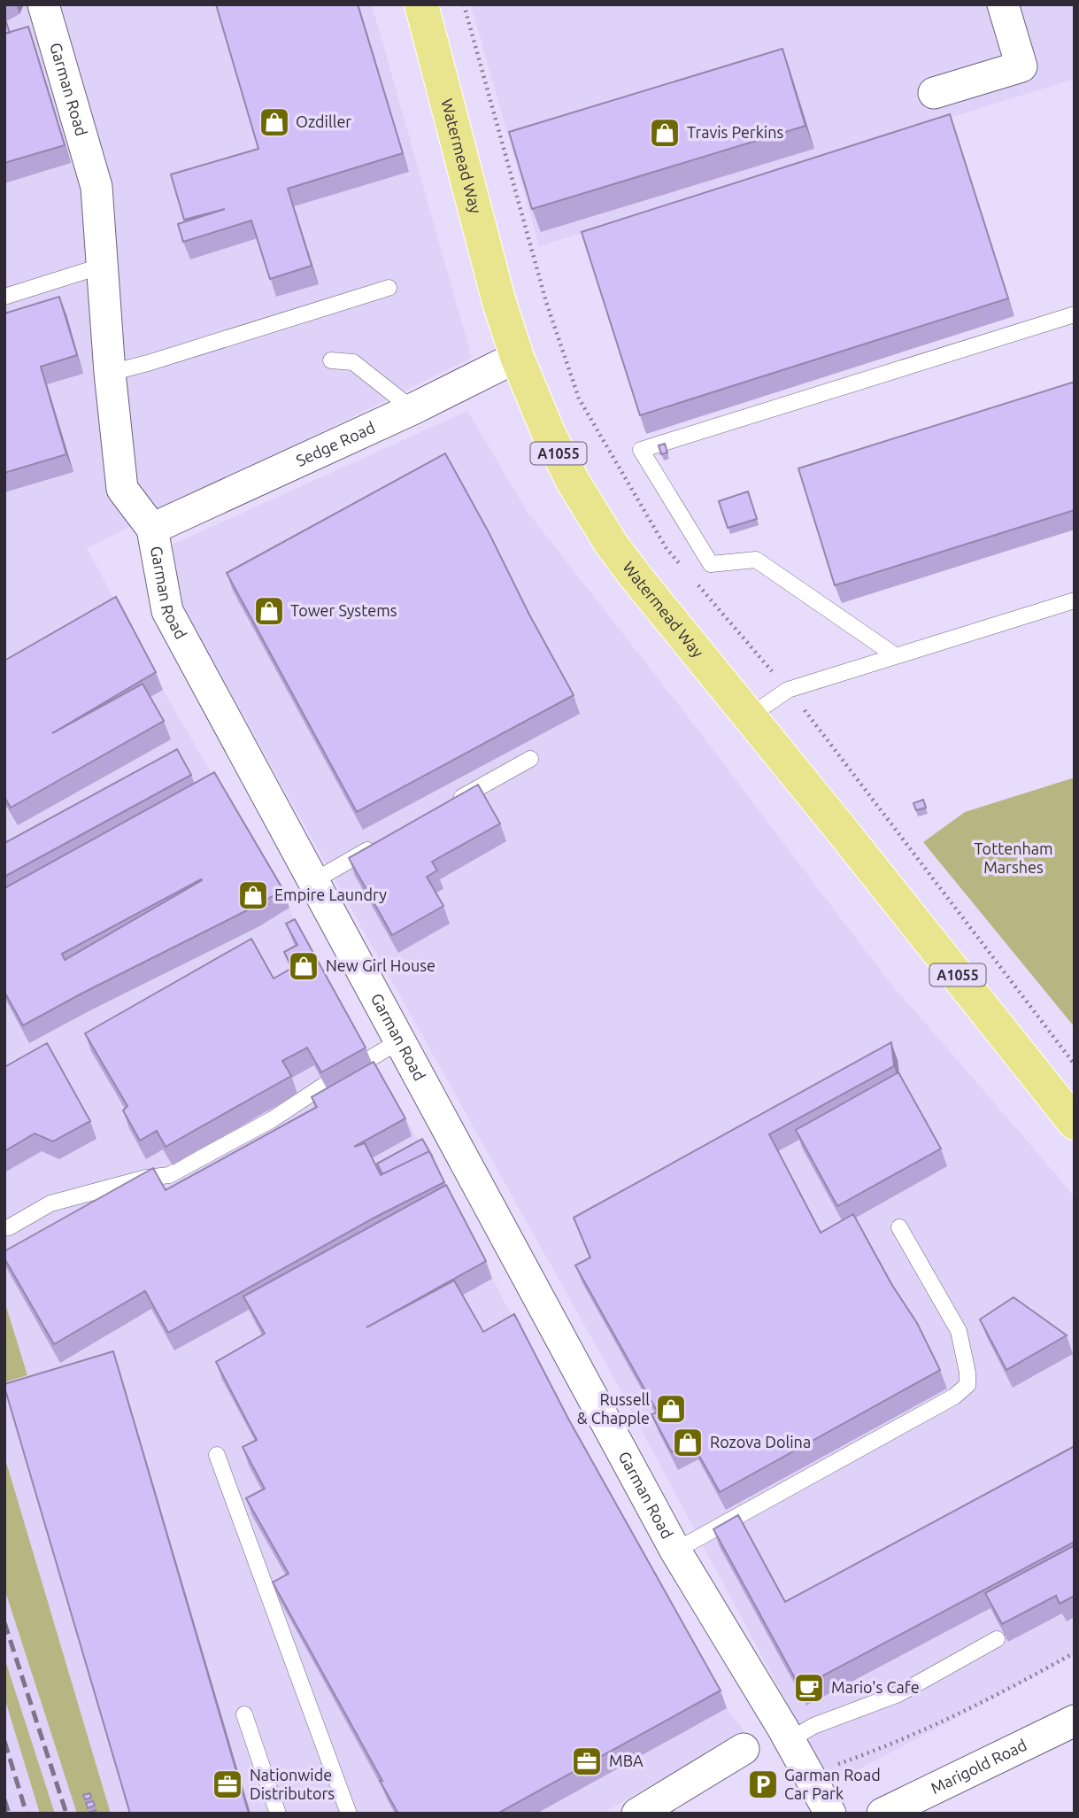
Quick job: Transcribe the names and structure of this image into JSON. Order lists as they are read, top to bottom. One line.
{"streets":{"main road":["Watermead Way","A1055"],"street":["Garman Road","Sedge Road","Marigold Road"]},"crossings":[["Garman Road","Sedge Road"],["Watermead Way","Sedge Road"]],"parks":["Tottenham Marshes"],"places":{"shop":["Ozdiller","Travis Perkins","Tower Systems","Empire Laundry","New Girl House","Russell & Chapple","Rozova Dolina"],"cafe":["Mario's Cafe"],"office":["MBA","Nationwide Distributors"],"parking":["Garman Road Car Park"]}}
